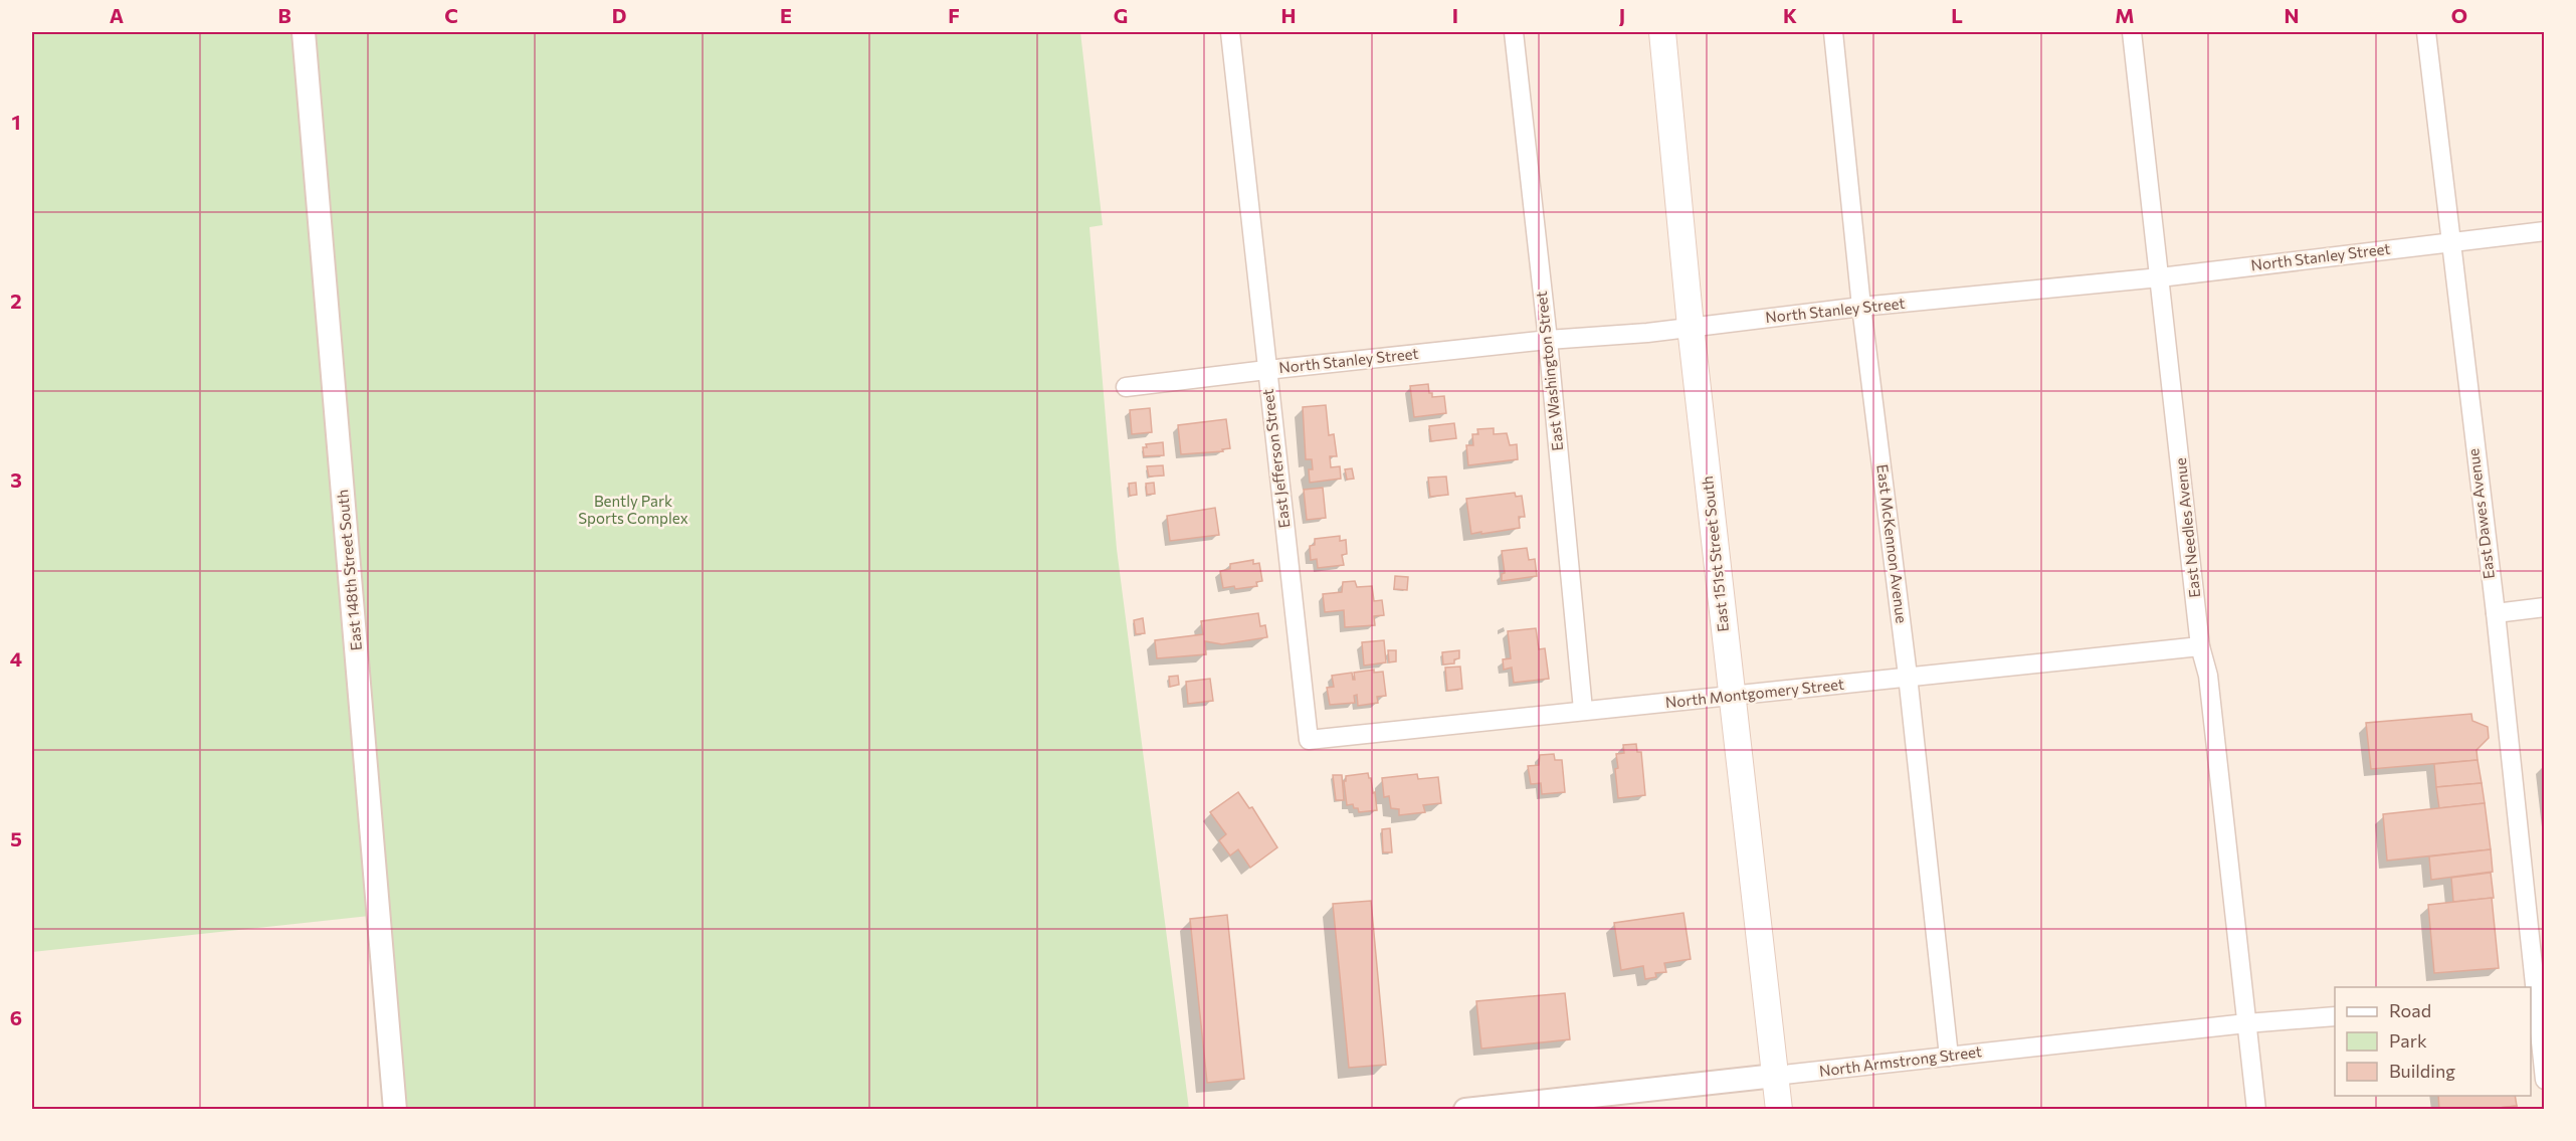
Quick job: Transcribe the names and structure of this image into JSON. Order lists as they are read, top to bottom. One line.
{"streets":{"main road":["East 151st Street South"],"street":["North Stanley Street","East Washington Street","East Jefferson Street","East Dawes Avenue","East Needles Avenue","East McKennon Avenue","East 148th Street South","North Montgomery Street","North Armstrong Street"]},"crossings":[["North Stanley Street","East Washington Street"],["North Stanley Street","East Jefferson Street"],["North Stanley Street","East Dawes Avenue"],["North Stanley Street","East Needles Avenue"],["North Stanley Street","East McKennon Avenue"],["North Stanley Street","East 151st Street South"],["East Washington Street","North Montgomery Street"],["East Jefferson Street","North Montgomery Street"],["East Needles Avenue","North Montgomery Street"],["East Needles Avenue","North Armstrong Street"],["East McKennon Avenue","North Montgomery Street"],["East McKennon Avenue","North Armstrong Street"],["East 151st Street South","North Montgomery Street"],["East 151st Street South","North Armstrong Street"]],"parks":["Bently Park Sports Complex"],"legend":["Road","Park","Building"],"grid":{"columns":["A","B","C","D","E","F","G","H","I","J","K","L","M","N","O"],"rows":["1","2","3","4","5","6"]}}
